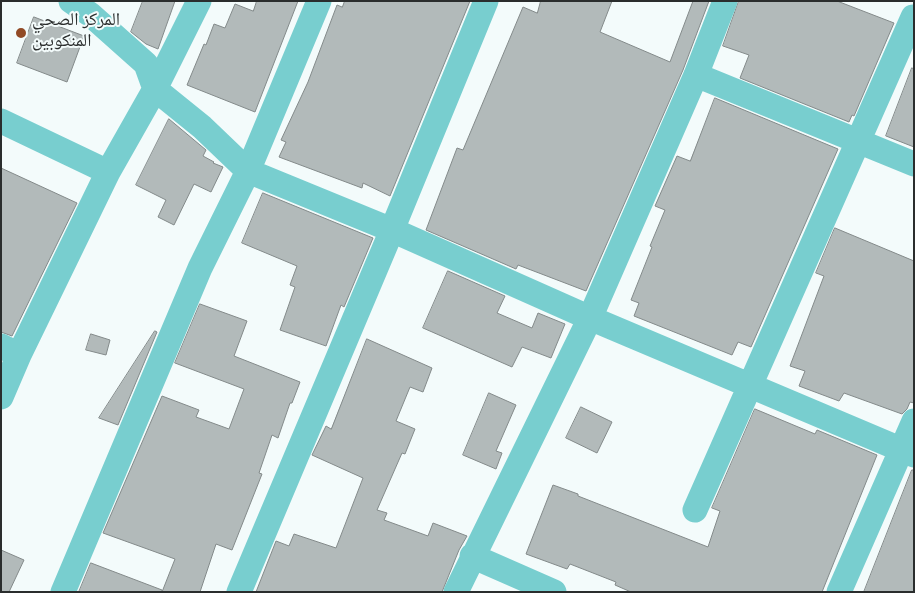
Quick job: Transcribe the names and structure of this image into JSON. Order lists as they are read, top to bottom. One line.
{"places":["المركز الصحي المنكوبين"]}
